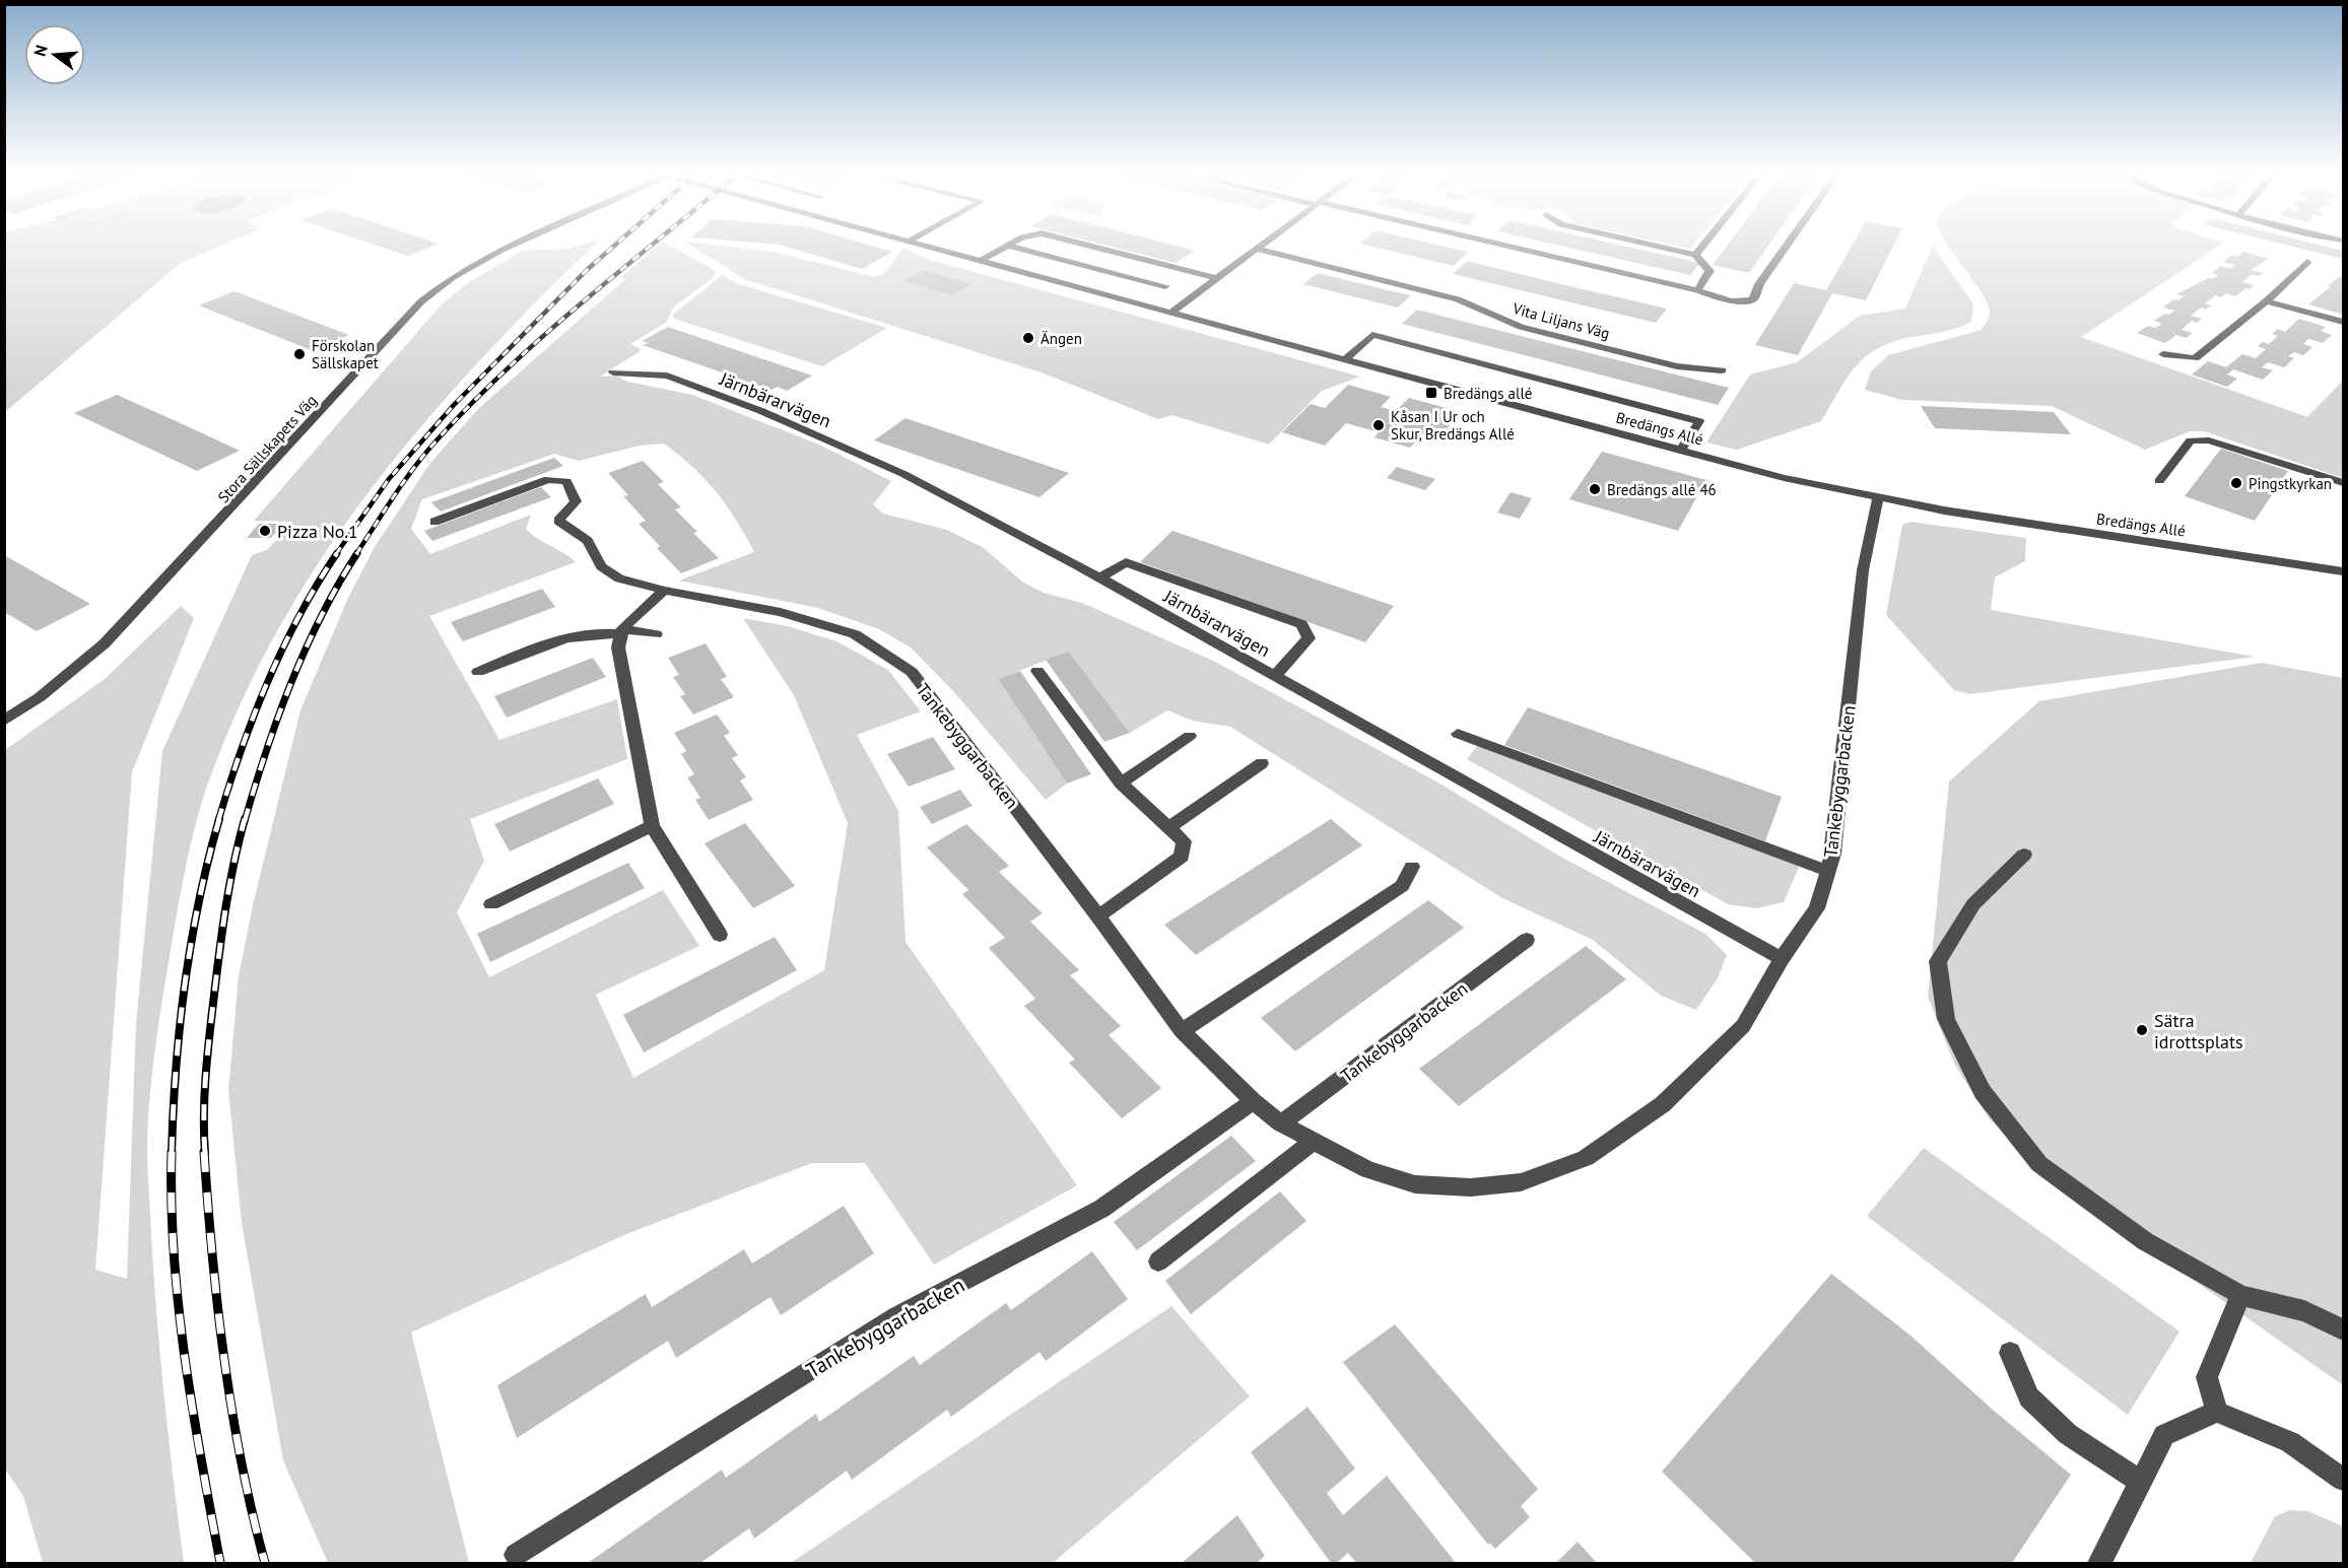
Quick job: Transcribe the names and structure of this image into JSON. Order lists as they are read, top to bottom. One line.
{"streets":{"street":["Vita Liljans Väg","Järnbärarvägen","Bredängs Allé","Stora Sällskapets Väg","Tankebyggarbacken"]},"crossings":[["Järnbärarvägen","Tankebyggarbacken"],["Bredängs Allé","Tankebyggarbacken"]],"places":{"other":["Ängen","Förskolan Sällskapet","Kåsan I Ur och Skur, Bredängs Allé","Pingstkyrkan","Bredängs allé 46","Pizza No.1","Sätra idrottsplats"],"transit":["Bredängs allé"]},"north":"left"}
